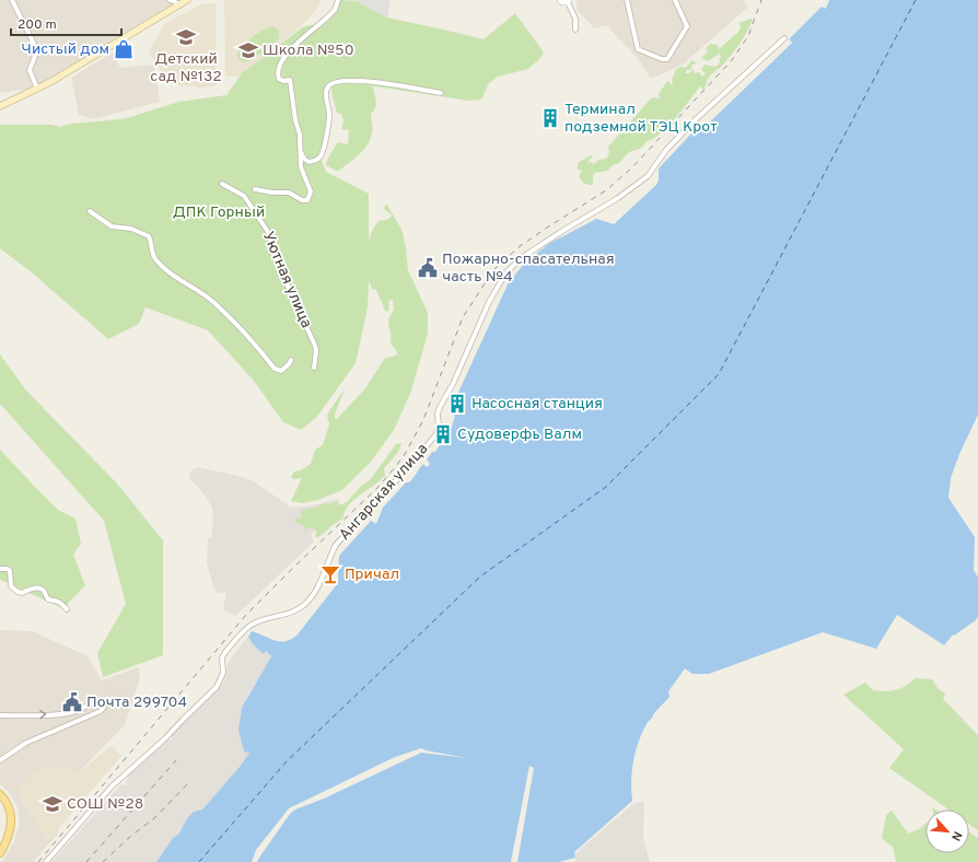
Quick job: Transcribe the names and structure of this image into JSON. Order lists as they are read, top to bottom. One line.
{"streets":{"street":["Уютная улица","Ангарская улица"]},"parks":["ДПК Горный"],"places":{"school or university":["Детский сад №132","Школа №50","СОШ №28"],"shop":["Чистый дом"],"building":["Терминал подземной ТЭЦ Крот","Насосная станция","Судоверфь Валм"],"public building":["Пожарно-спасательная часть №4","Почта 299704"],"bar":["Причал"]},"scale_bar":"200 m","north":"bottom right"}
